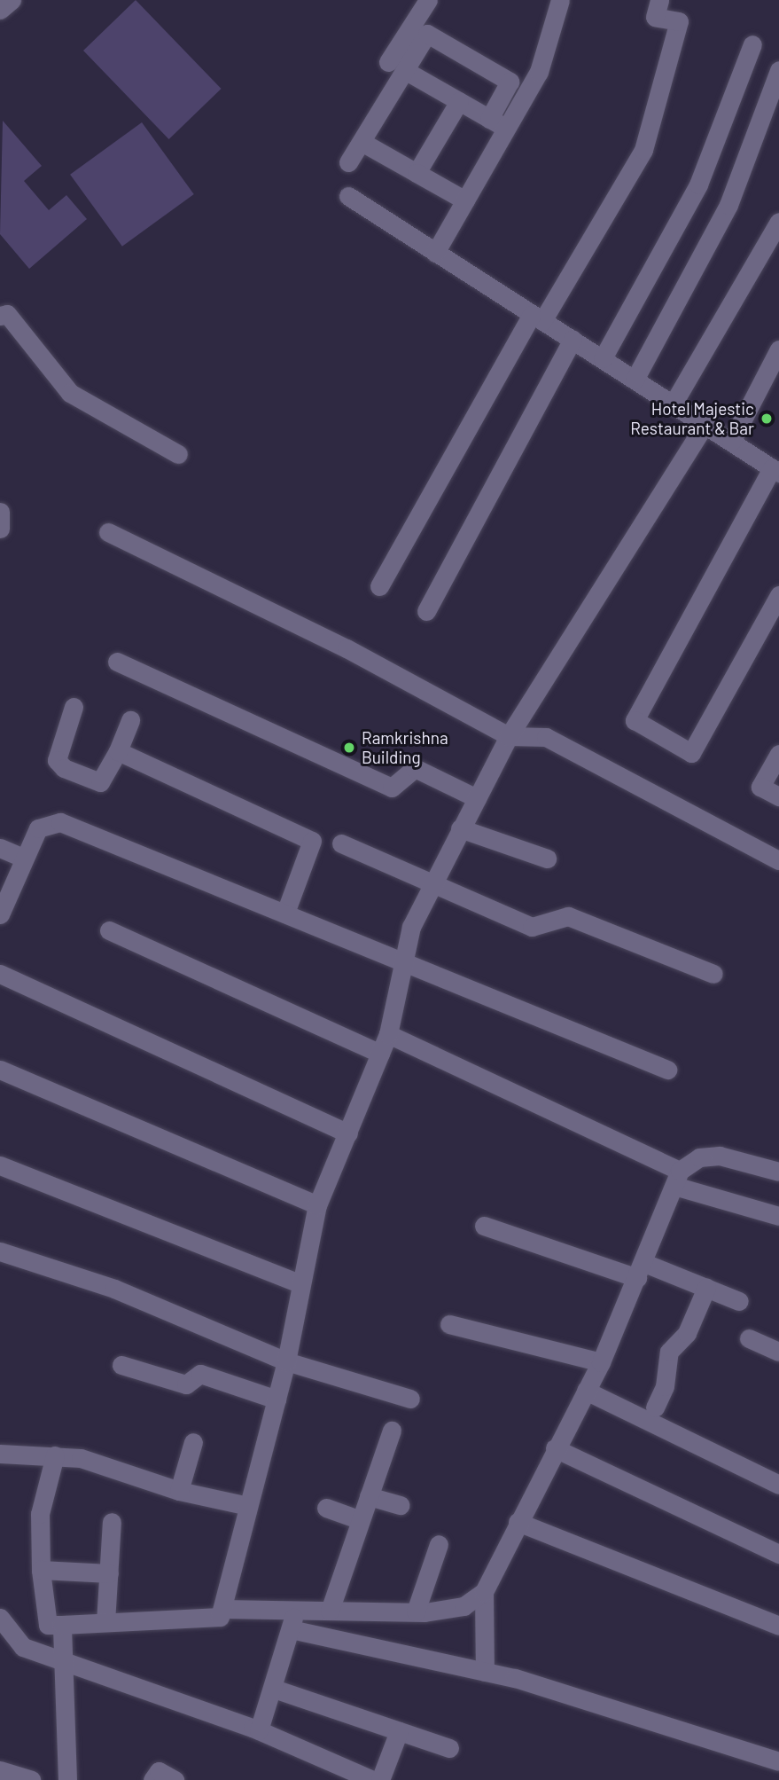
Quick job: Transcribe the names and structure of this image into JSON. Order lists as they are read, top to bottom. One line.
{"places":["Hotel Majestic Restaurant & Bar","Ramkrishna Building"]}
